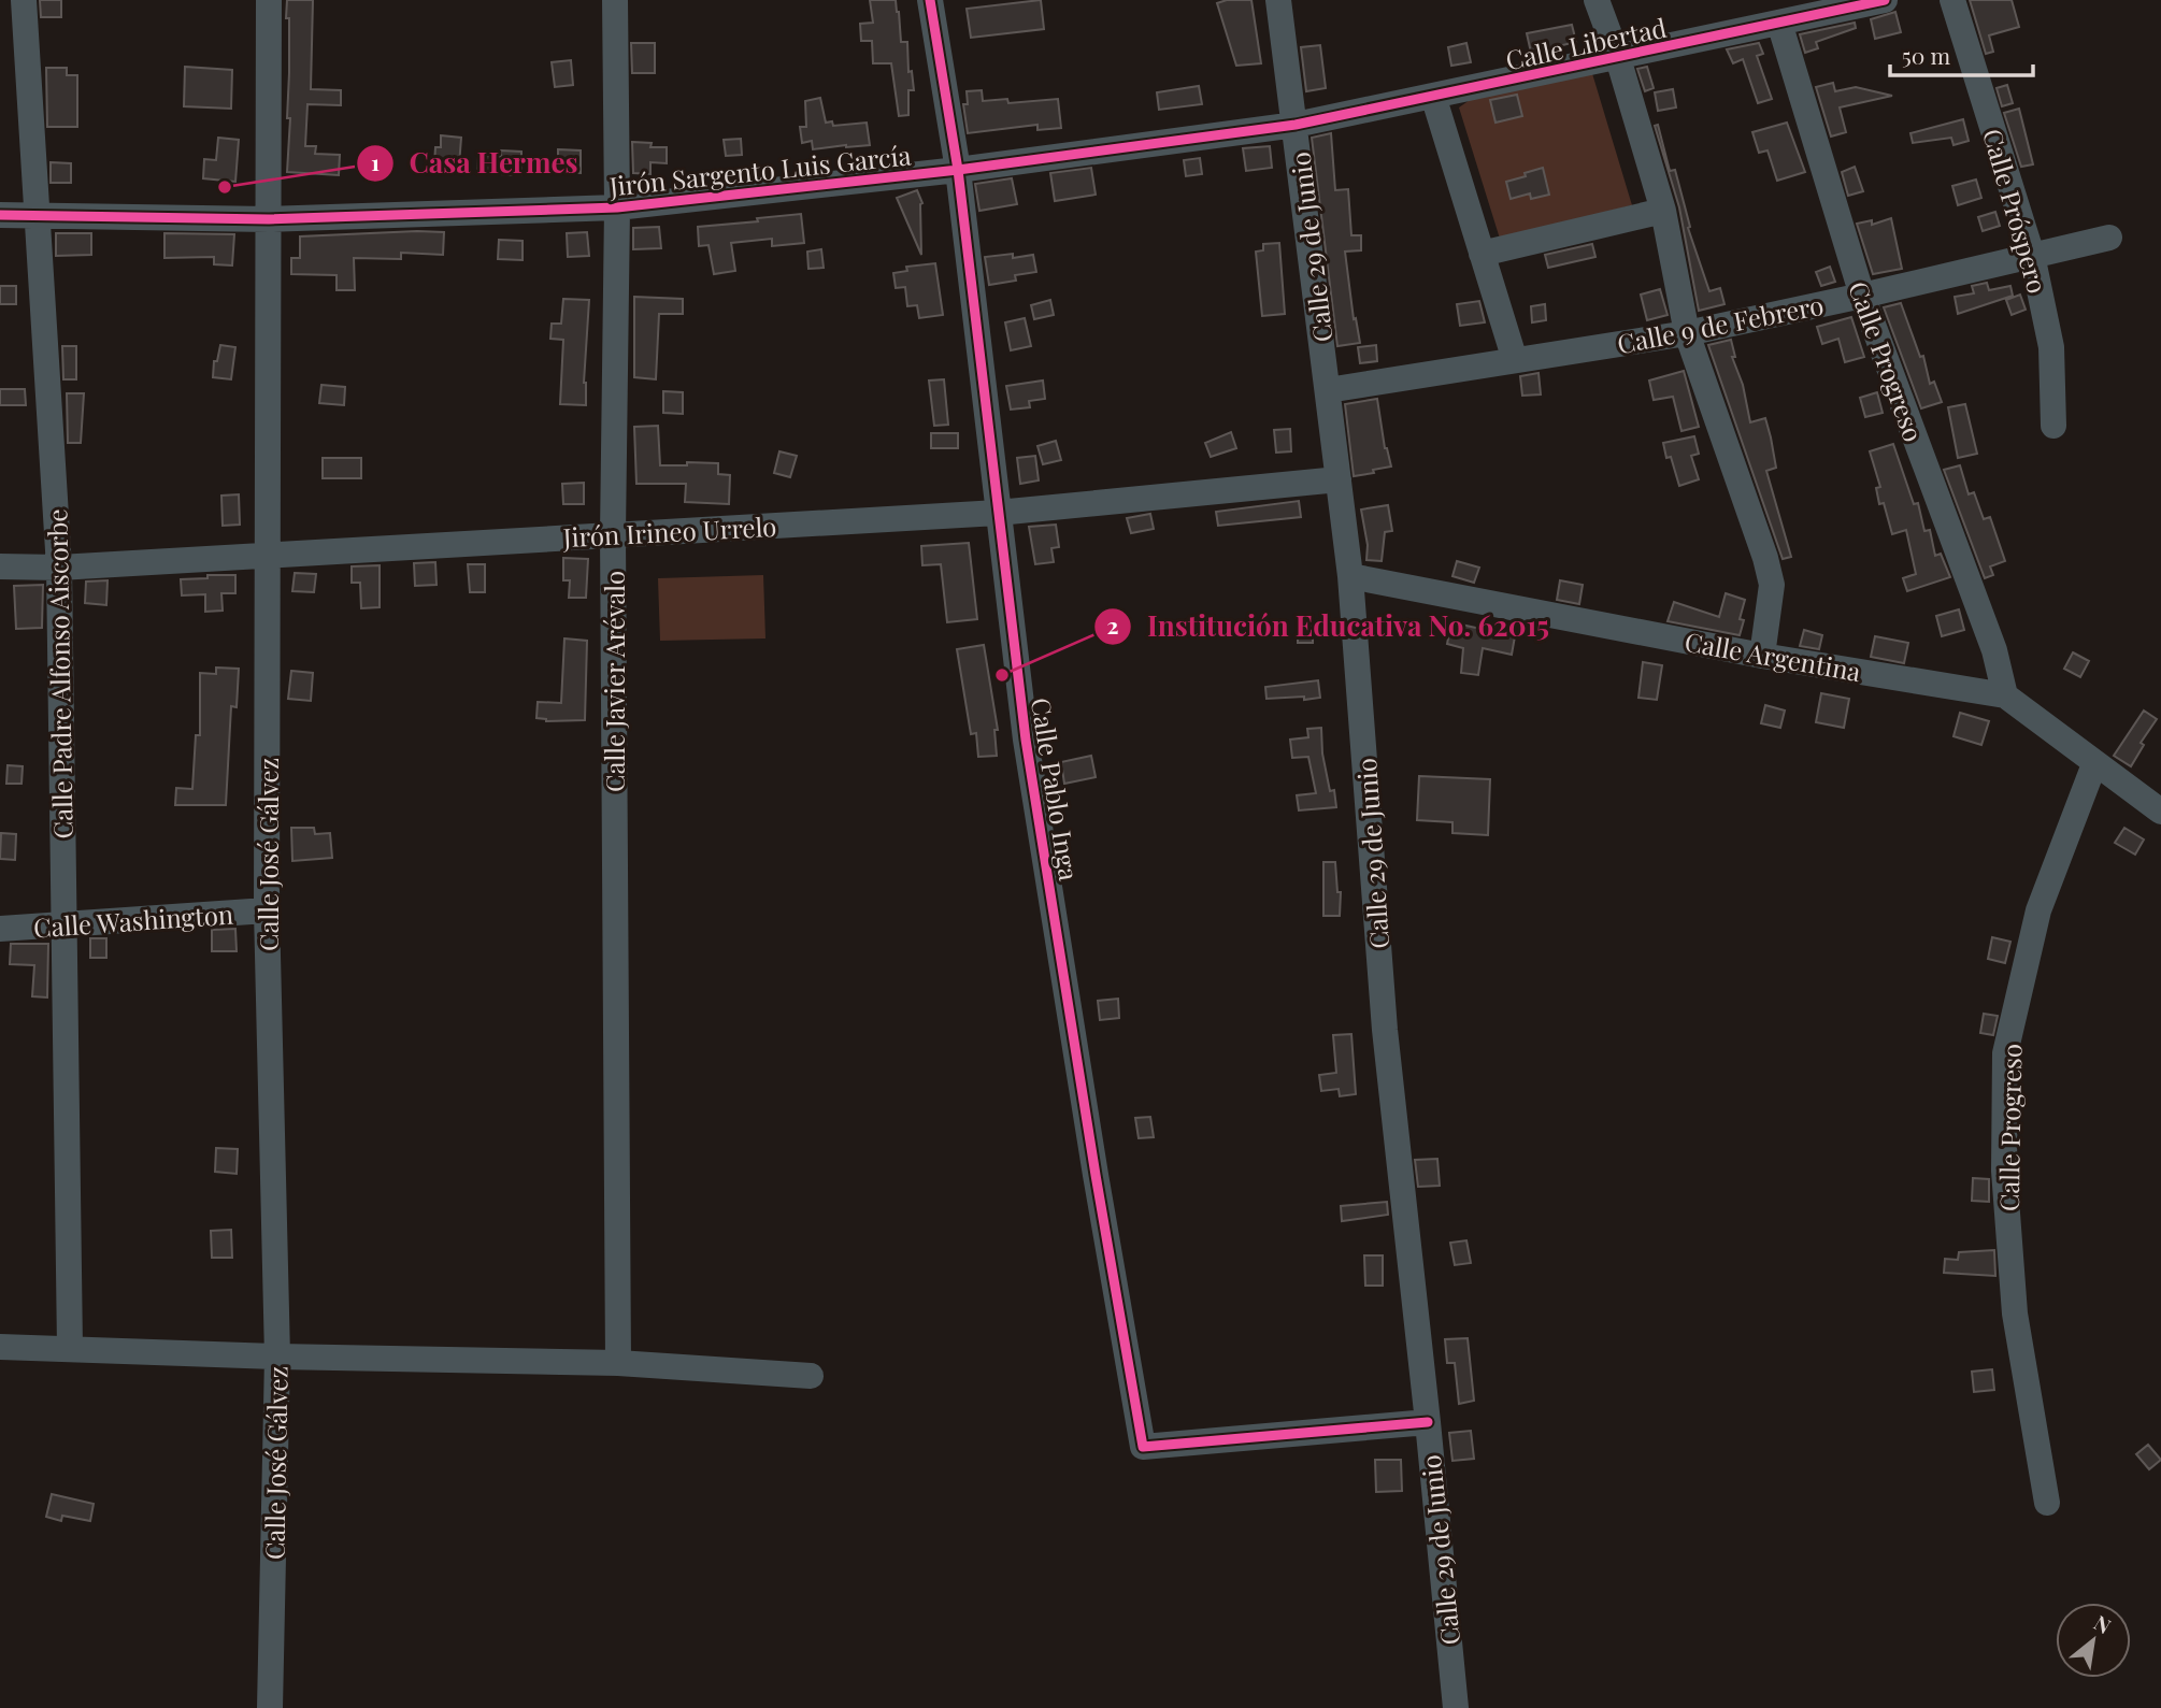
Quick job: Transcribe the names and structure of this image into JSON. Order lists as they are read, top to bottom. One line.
{"streets":{"street":["Calle Libertad","Jirón Sargento Luis García","Calle Próspero","Calle 29 de Junio","Calle 9 de Febrero","Calle Progreso","Jirón Irineo Urrelo","Calle Argentina","Calle Padre Alfonso Aiscorbe","Calle Javier Arévalo","Calle Pablo Inga","Calle José Gálvez","Calle Washington"]},"crossings":[["Calle Libertad","Jirón Sargento Luis García"],["Calle Libertad","Calle 29 de Junio"],["Calle Libertad","Calle Progreso"],["Jirón Sargento Luis García","Calle 29 de Junio"],["Jirón Sargento Luis García","Calle Padre Alfonso Aiscorbe"],["Jirón Sargento Luis García","Calle Javier Arévalo"],["Jirón Sargento Luis García","Calle Pablo Inga"],["Jirón Sargento Luis García","Calle José Gálvez"],["Calle Próspero","Calle 9 de Febrero"],["Calle 29 de Junio","Calle 9 de Febrero"],["Calle 29 de Junio","Jirón Irineo Urrelo"],["Calle 29 de Junio","Calle Argentina"],["Calle 29 de Junio","Calle Pablo Inga"],["Calle 9 de Febrero","Calle Progreso"],["Calle Progreso","Calle Argentina"],["Jirón Irineo Urrelo","Calle Padre Alfonso Aiscorbe"],["Jirón Irineo Urrelo","Calle Javier Arévalo"],["Jirón Irineo Urrelo","Calle Pablo Inga"],["Jirón Irineo Urrelo","Calle José Gálvez"],["Calle Padre Alfonso Aiscorbe","Calle Washington"],["Calle José Gálvez","Calle Washington"]],"places":["Casa Hermes","Institución Educativa No. 62015"],"scale_bar":"50 m","north":"top right"}
